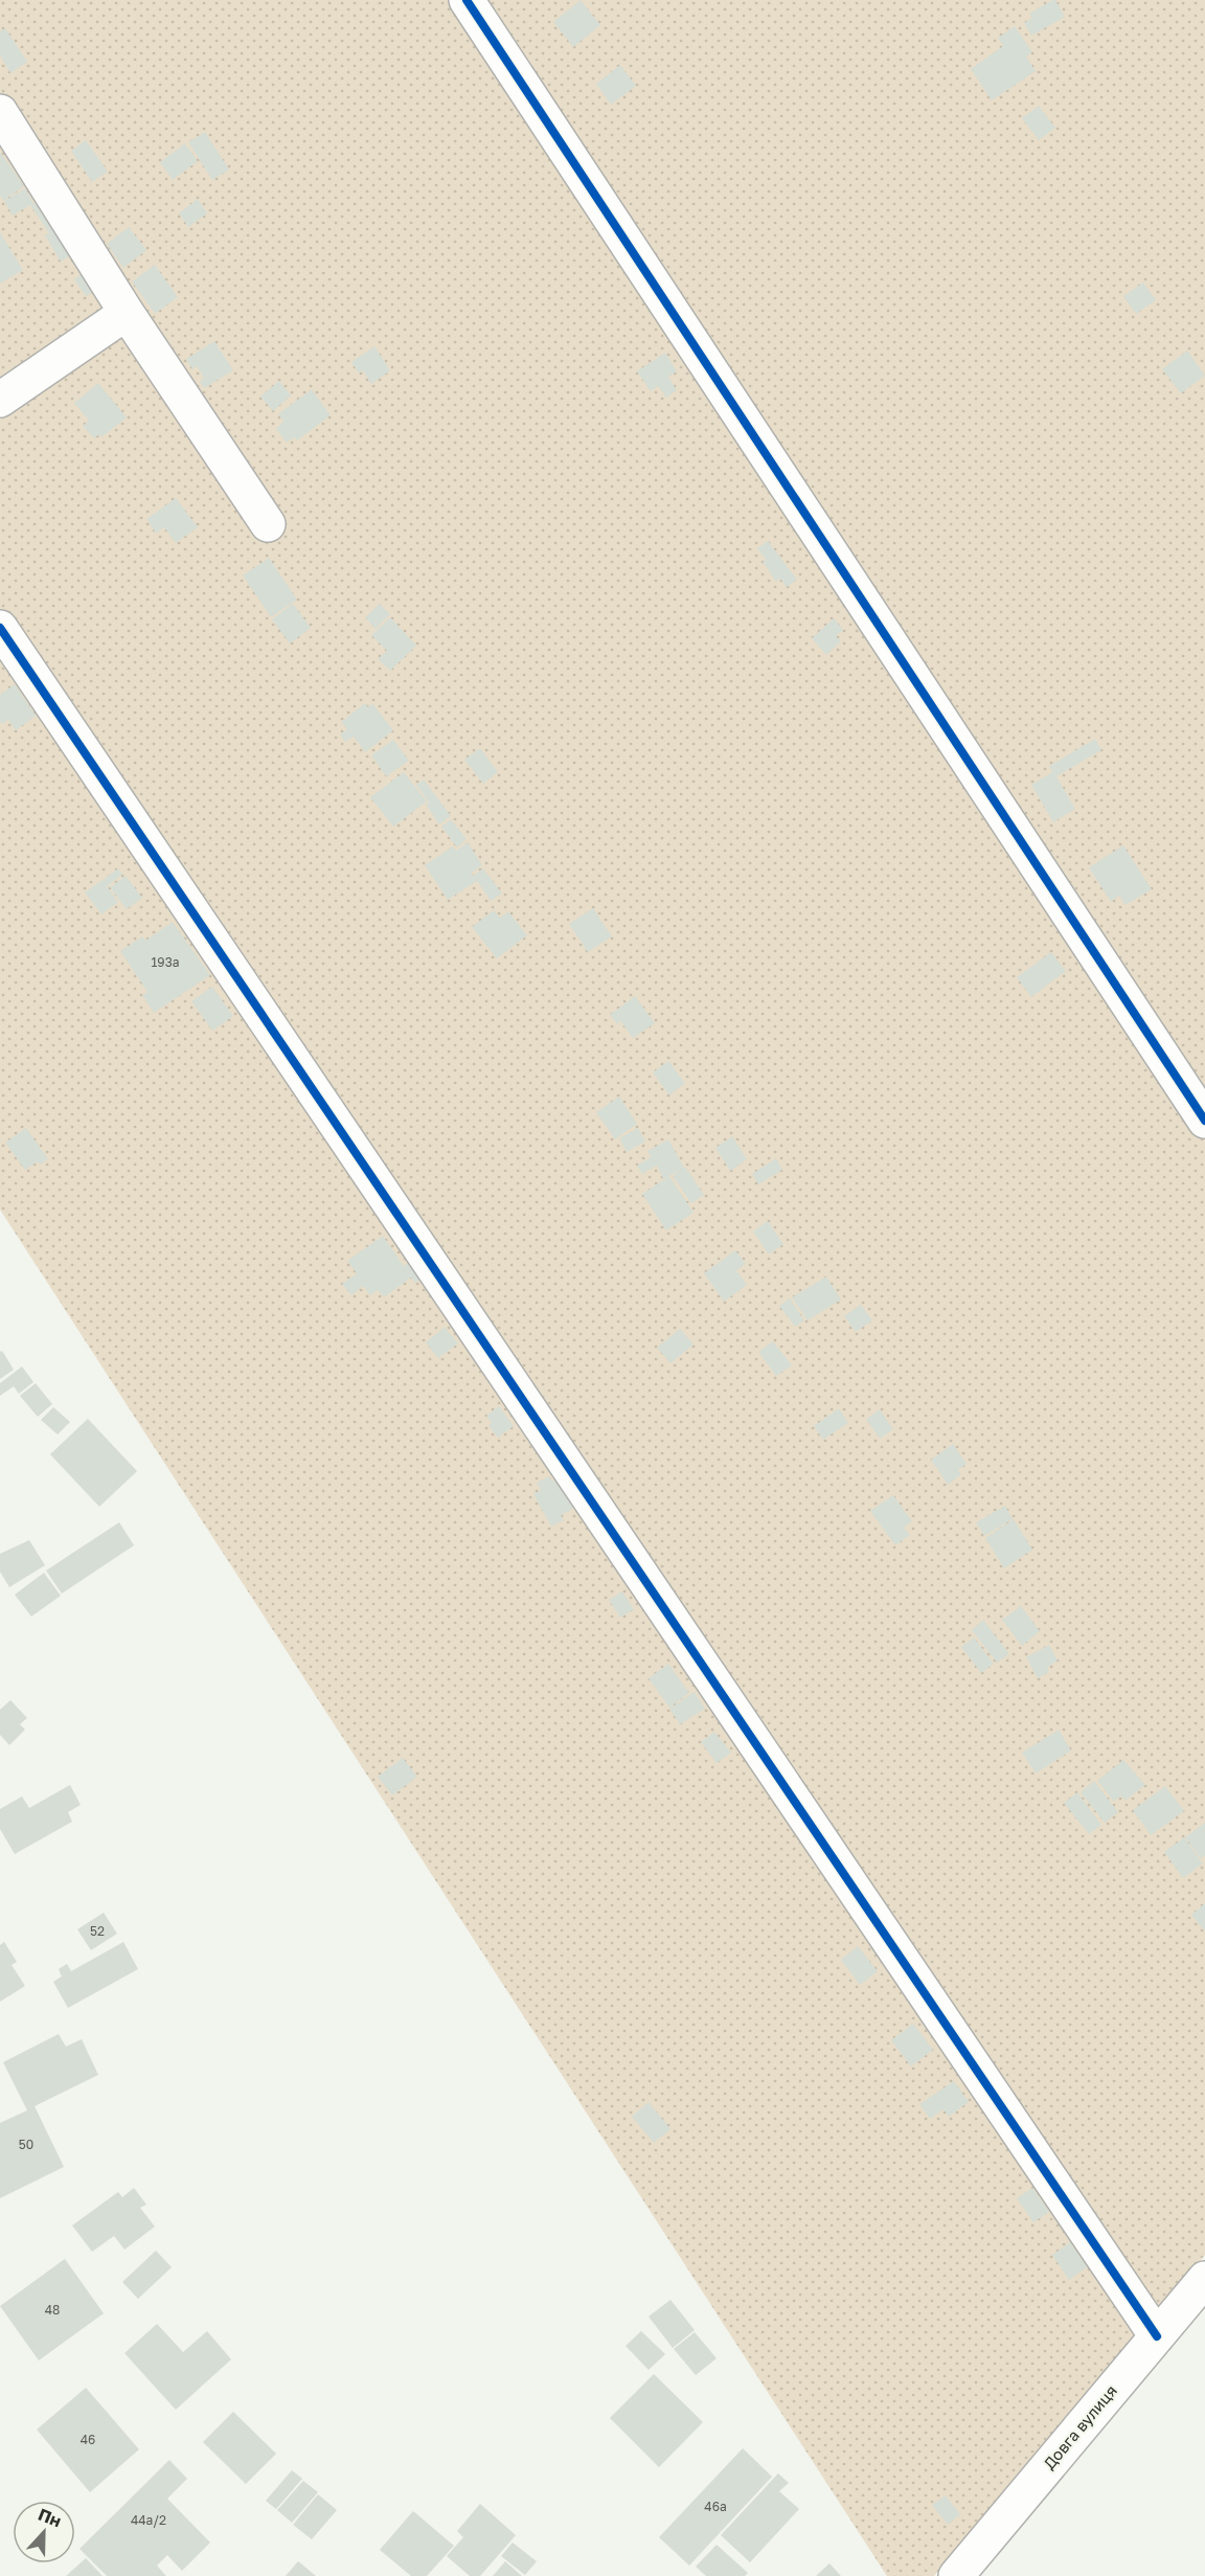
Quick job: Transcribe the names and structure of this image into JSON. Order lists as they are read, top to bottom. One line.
{"streets":{"street":["Довга вулиця"]},"house_numbers":["193а","52","50","48","46","46а","44а/2"],"north":"top"}
